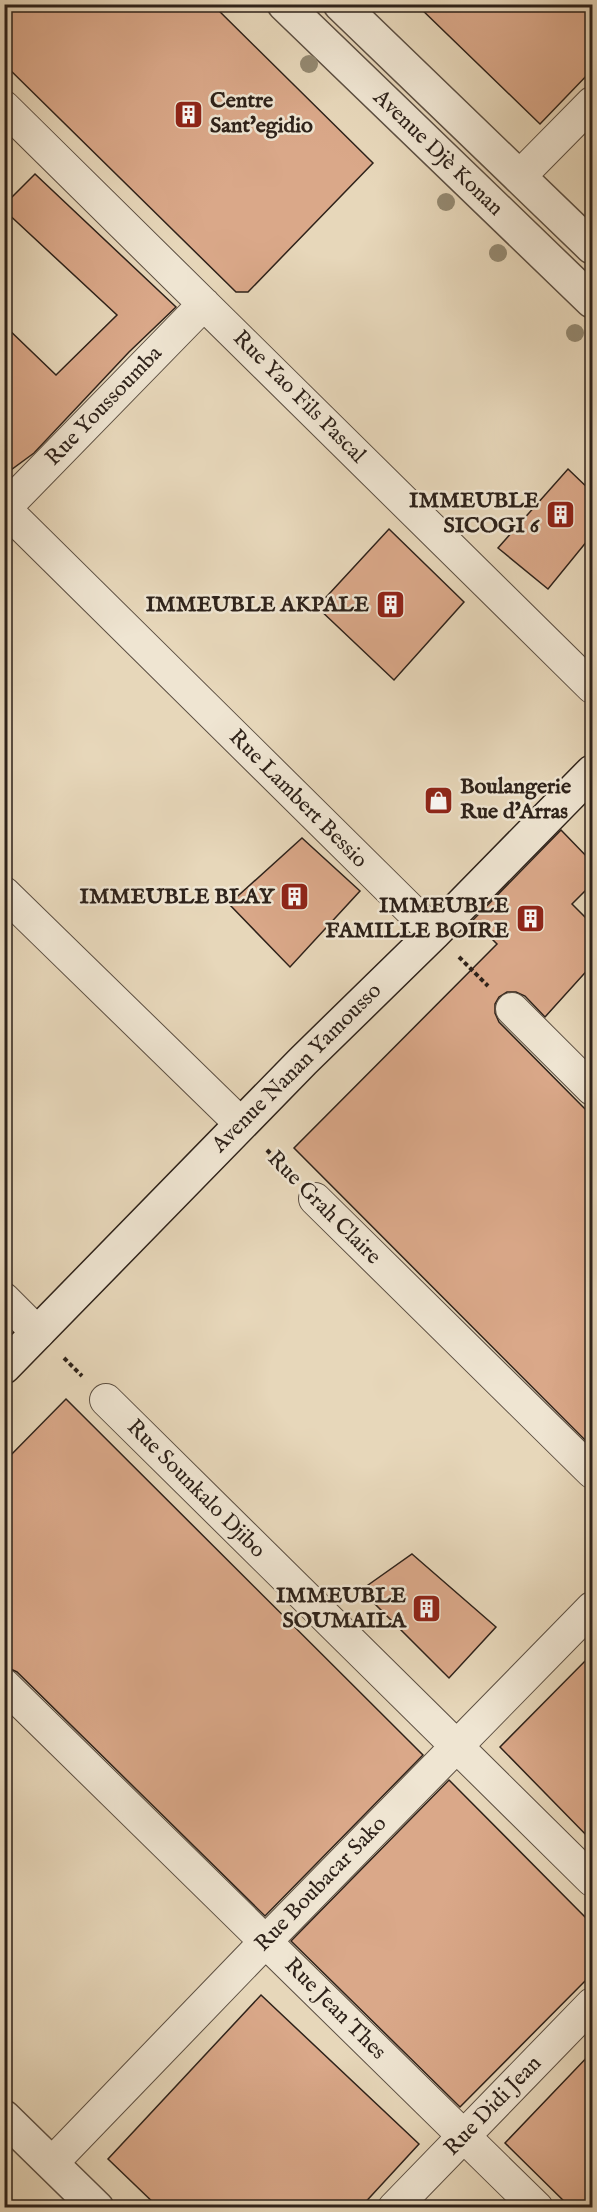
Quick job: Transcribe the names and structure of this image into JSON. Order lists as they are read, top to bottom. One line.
{"streets":{"street":["Avenue Djè Konan","Rue Yao Fils Pascal","Rue Youssoumba","Rue Lambert Bessio","Avenue Nanan Yamousso","Rue Grah Claire","Rue Sounkalo Djibo","Rue Boubacar Sako","Rue Jean Thes","Rue Didi Jean"]},"crossings":[["Rue Yao Fils Pascal","Rue Youssoumba"],["Rue Youssoumba","Rue Lambert Bessio"],["Rue Lambert Bessio","Avenue Nanan Yamousso"],["Avenue Nanan Yamousso","Rue Grah Claire"],["Rue Sounkalo Djibo","Rue Boubacar Sako"],["Rue Boubacar Sako","Rue Jean Thes"],["Rue Jean Thes","Rue Didi Jean"]],"places":{"building":["Centre Sant'egidio","IMMEUBLE SICOGI 6","IMMEUBLE AKPALE","IMMEUBLE BLAY","IMMEUBLE FAMILLE BOIRE","IMMEUBLE SOUMAILA"],"shop":["Boulangerie Rue d'Arras"]}}
